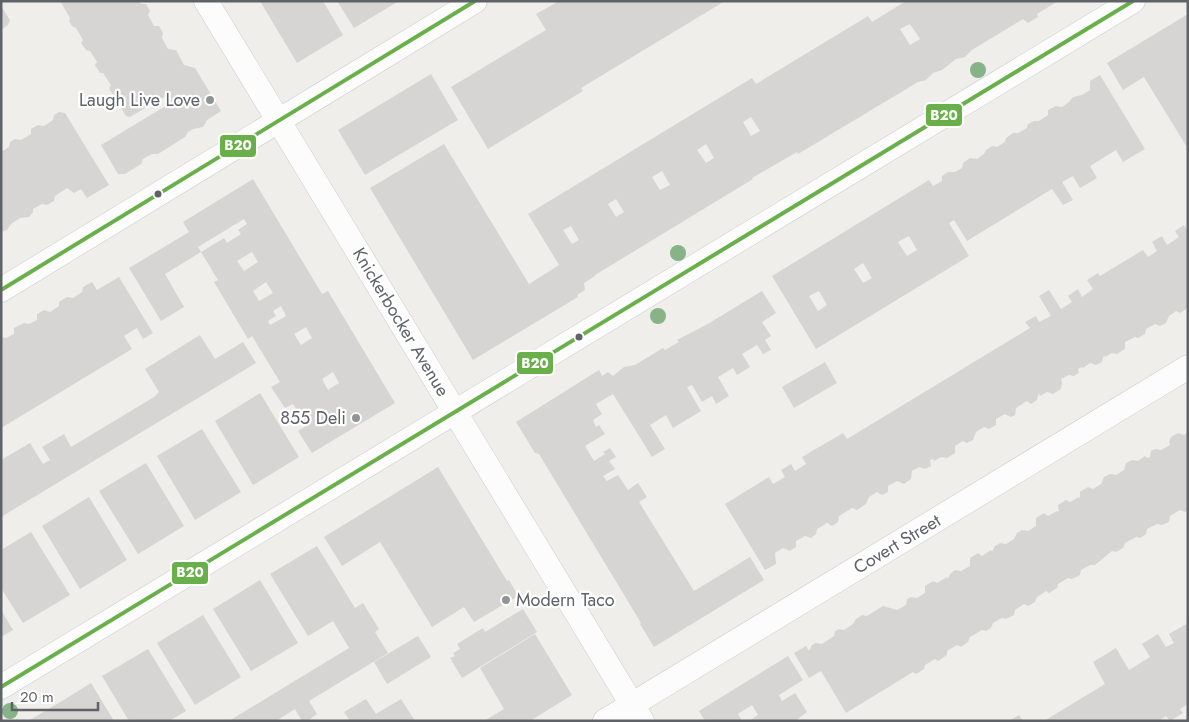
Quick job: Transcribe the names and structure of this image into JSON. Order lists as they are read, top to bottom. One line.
{"streets":{"street":["Knickerbocker Avenue","Covert Street"]},"crossings":[["Knickerbocker Avenue","Covert Street"]],"places":["Laugh Live Love","855 Deli","Modern Taco"],"lines":["transit line B20"],"scale_bar":"20 m"}
